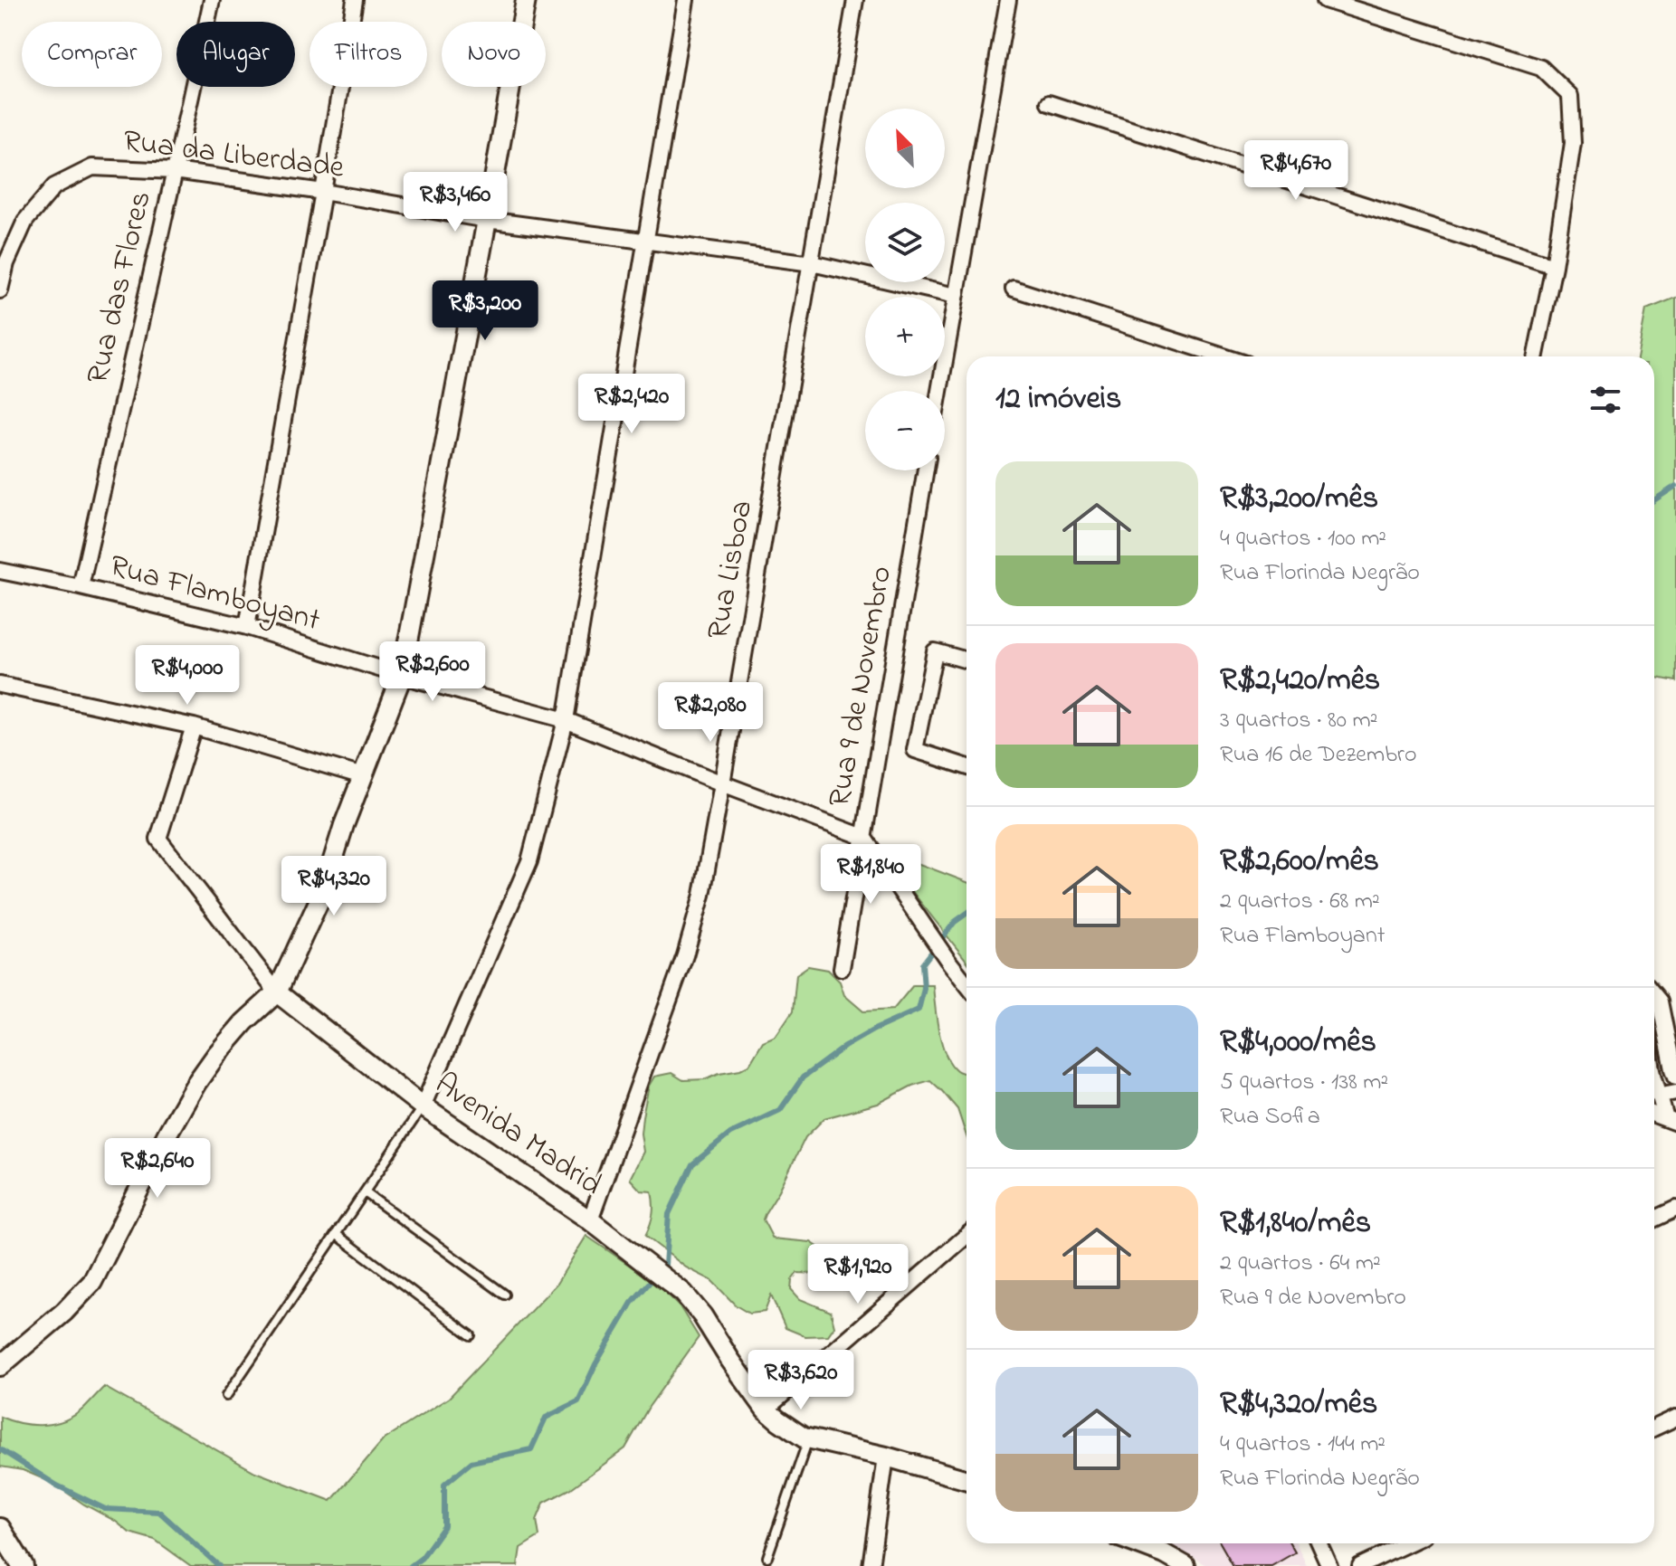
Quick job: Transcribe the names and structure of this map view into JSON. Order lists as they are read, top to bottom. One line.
{"streets":{"street":["Rua da Liberdade","Rua das Flores","Rua Lisboa","Rua Flamboyant","Rua 9 de Novembro","Avenida Madrid"]},"crossings":[["Rua da Liberdade","Rua das Flores"],["Rua da Liberdade","Rua Lisboa"],["Rua das Flores","Rua Flamboyant"],["Rua Lisboa","Rua Flamboyant"],["Rua Lisboa","Avenida Madrid"],["Rua Flamboyant","Rua 9 de Novembro"]],"north":"top left","page":{"chip":["Comprar","Alugar","Filtros","Novo"],"map_buttons":["+","−"],"price":["R$4,670","R$3,460","R$3,200","R$2,420","R$2,600","R$4,000","R$2,080","R$1,840","R$4,320","R$2,640","R$1,920","R$3,620"],"heading":"12 imóveis","list":[{"name":"R$3,200/mês","note":"4 quartos · 100 m² · Rua Florinda Negrão"},{"name":"R$2,420/mês","note":"3 quartos · 80 m² · Rua 16 de Dezembro"},{"name":"R$2,600/mês","note":"2 quartos · 68 m² · Rua Flamboyant"},{"name":"R$4,000/mês","note":"5 quartos · 138 m² · Rua Sofia"},{"name":"R$1,840/mês","note":"2 quartos · 64 m² · Rua 9 de Novembro"},{"name":"R$4,320/mês","note":"4 quartos · 144 m² · Rua Florinda Negrão"}]}}
